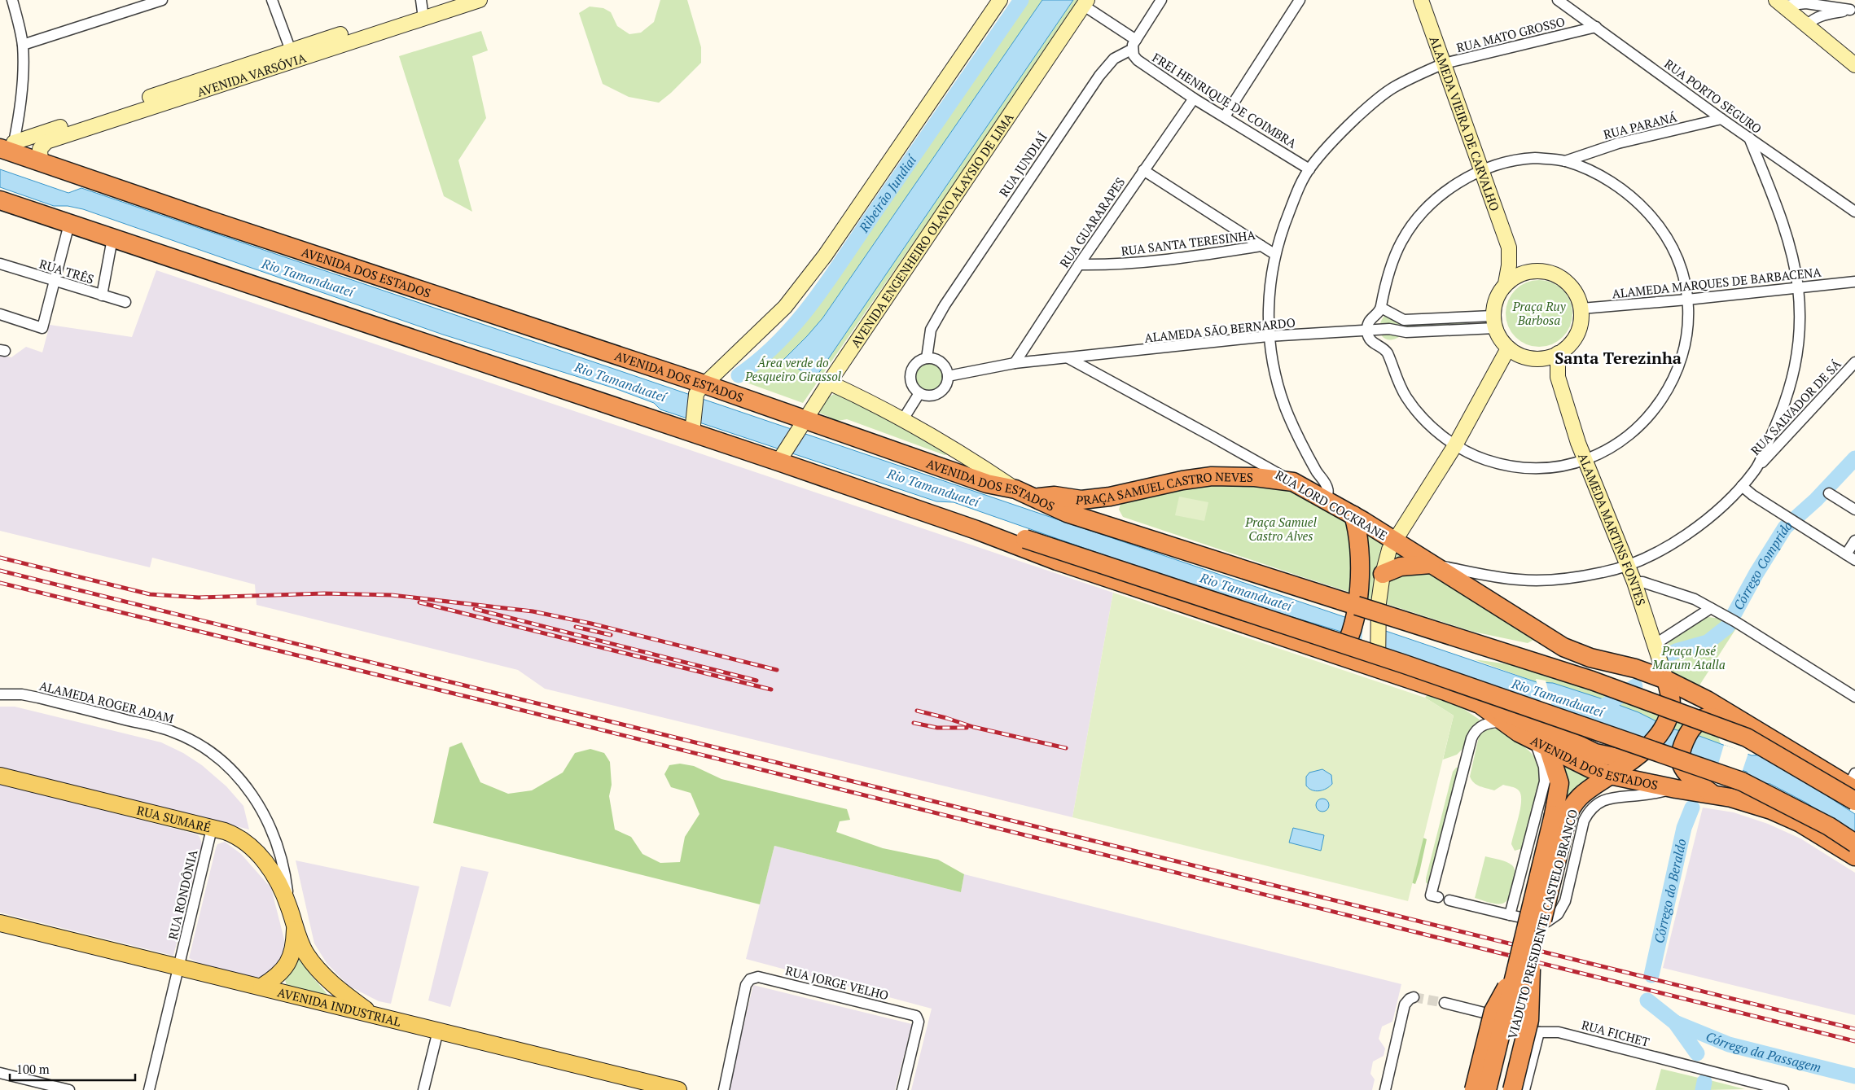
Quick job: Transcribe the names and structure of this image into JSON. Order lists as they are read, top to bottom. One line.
{"streets":{"highway":["AVENIDA DOS ESTADOS","PRAÇA SAMUEL CASTRO NEVES","RUA LORD COCKRANE","VIADUTO PRESIDENTE CASTELO BRANCO"],"main road":["AVENIDA VARSÓVIA","ALAMEDA VIEIRA DE CARVALHO","AVENIDA ENGENHEIRO OLAVO ALAYSIO DE LIMA","ALAMEDA MARTINS FONTES","RUA SUMARÉ","AVENIDA INDUSTRIAL"],"street":["RUA MATO GROSSO","RUA PORTO SEGURO","FREI HENRIQUE DE COIMBRA","RUA PARANÁ","RUA JUNDIAÍ","RUA GUARARAPES","RUA SANTA TERESINHA","RUA TRÊS","ALAMEDA MARQUES DE BARBACENA","ALAMEDA SÃO BERNARDO","RUA SALVADOR DE SÁ","ALAMEDA ROGER ADAM","RUA RONDÔNIA","RUA JORGE VELHO","RUA FICHET"]},"crossings":[["RUA MATO GROSSO","RUA PORTO SEGURO"],["RUA MATO GROSSO","FREI HENRIQUE DE COIMBRA"],["RUA MATO GROSSO","ALAMEDA VIEIRA DE CARVALHO"],["RUA MATO GROSSO","RUA SANTA TERESINHA"],["RUA MATO GROSSO","ALAMEDA SÃO BERNARDO"],["RUA MATO GROSSO","RUA LORD COCKRANE"],["AVENIDA VARSÓVIA","AVENIDA DOS ESTADOS"],["RUA PORTO SEGURO","RUA PARANÁ"],["FREI HENRIQUE DE COIMBRA","RUA JUNDIAÍ"],["FREI HENRIQUE DE COIMBRA","RUA GUARARAPES"],["FREI HENRIQUE DE COIMBRA","AVENIDA ENGENHEIRO OLAVO ALAYSIO DE LIMA"],["ALAMEDA VIEIRA DE CARVALHO","ALAMEDA MARQUES DE BARBACENA"],["ALAMEDA VIEIRA DE CARVALHO","ALAMEDA SÃO BERNARDO"],["ALAMEDA VIEIRA DE CARVALHO","ALAMEDA MARTINS FONTES"],["RUA JUNDIAÍ","ALAMEDA SÃO BERNARDO"],["RUA GUARARAPES","RUA SANTA TERESINHA"],["RUA GUARARAPES","ALAMEDA SÃO BERNARDO"],["AVENIDA ENGENHEIRO OLAVO ALAYSIO DE LIMA","AVENIDA DOS ESTADOS"],["AVENIDA DOS ESTADOS","PRAÇA SAMUEL CASTRO NEVES"],["AVENIDA DOS ESTADOS","RUA LORD COCKRANE"],["AVENIDA DOS ESTADOS","ALAMEDA MARTINS FONTES"],["AVENIDA DOS ESTADOS","VIADUTO PRESIDENTE CASTELO BRANCO"],["ALAMEDA MARQUES DE BARBACENA","ALAMEDA SÃO BERNARDO"],["ALAMEDA MARQUES DE BARBACENA","ALAMEDA MARTINS FONTES"],["ALAMEDA SÃO BERNARDO","RUA LORD COCKRANE"],["ALAMEDA SÃO BERNARDO","ALAMEDA MARTINS FONTES"],["RUA SALVADOR DE SÁ","RUA LORD COCKRANE"],["RUA SALVADOR DE SÁ","ALAMEDA MARTINS FONTES"],["PRAÇA SAMUEL CASTRO NEVES","RUA LORD COCKRANE"],["ALAMEDA ROGER ADAM","RUA SUMARÉ"],["RUA SUMARÉ","RUA RONDÔNIA"],["RUA SUMARÉ","AVENIDA INDUSTRIAL"],["RUA RONDÔNIA","AVENIDA INDUSTRIAL"]],"districts":["Santa Terezinha"],"water":["Ribeirão Jundiaí","Rio Tamanduateí","Córrego Comprido","Córrego do Beraldo","Córrego da Passagem"],"parks":["Praça Ruy Barbosa","Área verde do Pesqueiro Girassol","Praça Samuel Castro Alves","Praça José Marum Atalla"],"scale_bar":"100 m"}
